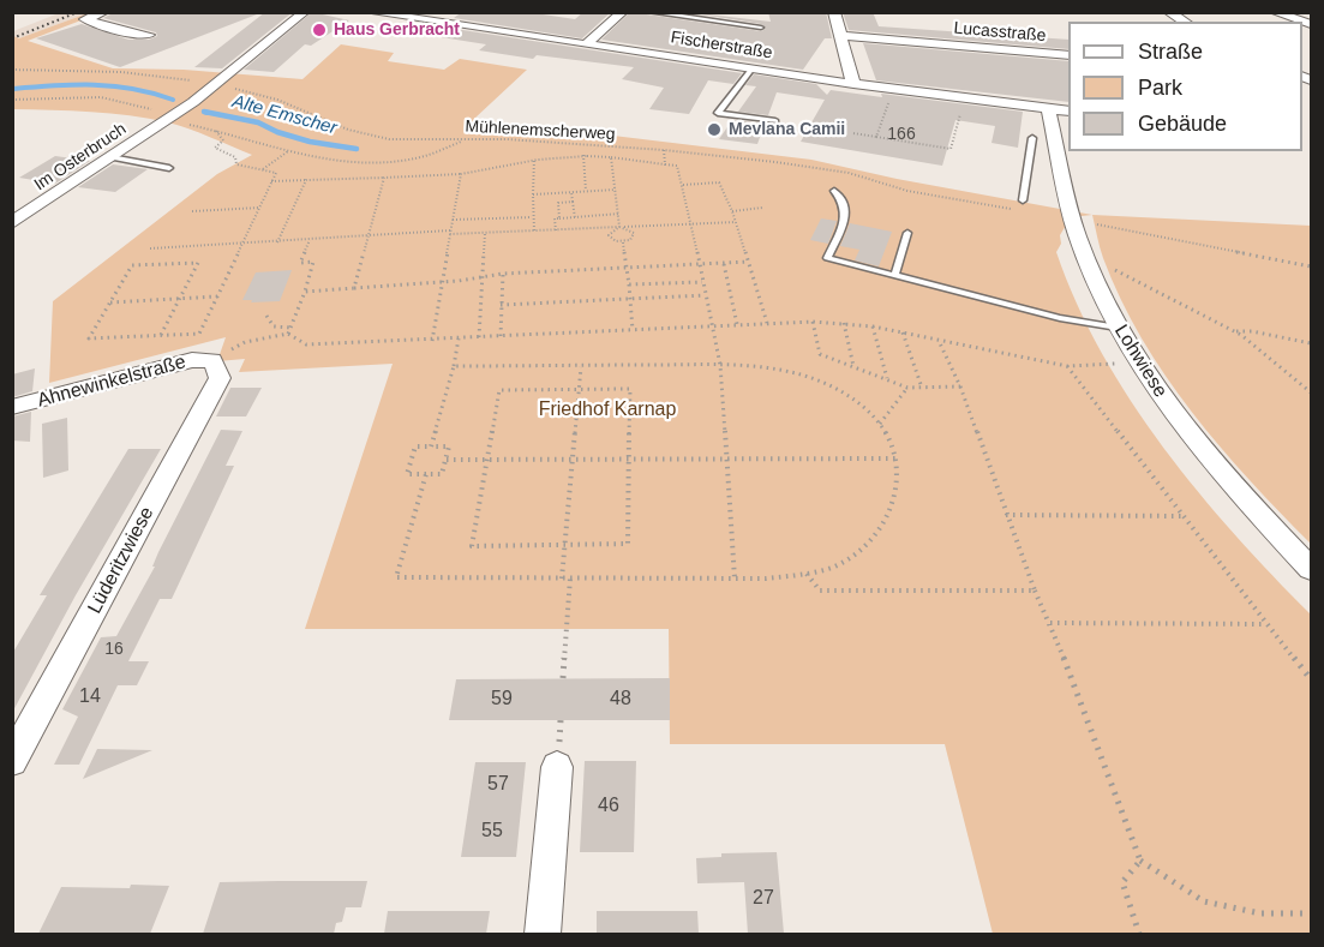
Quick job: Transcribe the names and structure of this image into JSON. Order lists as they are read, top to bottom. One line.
{"streets":{"street":["Lucasstraße","Fischerstraße","Im Osterbruch","Lohwiese","Ahnewinkelstraße","Lüderitzwiese"],"path":["Mühlenemscherweg"]},"crossings":[["Fischerstraße","Lohwiese"],["Mühlenemscherweg","Im Osterbruch"],["Ahnewinkelstraße","Lüderitzwiese"]],"water":["Alte Emscher"],"parks":["Friedhof Karnap"],"places":["Haus Gerbracht","Mevlana Camii"],"house_numbers":["166","16","14","59","48","57","46","55","27"],"legend":["Straße","Park","Gebäude"]}
